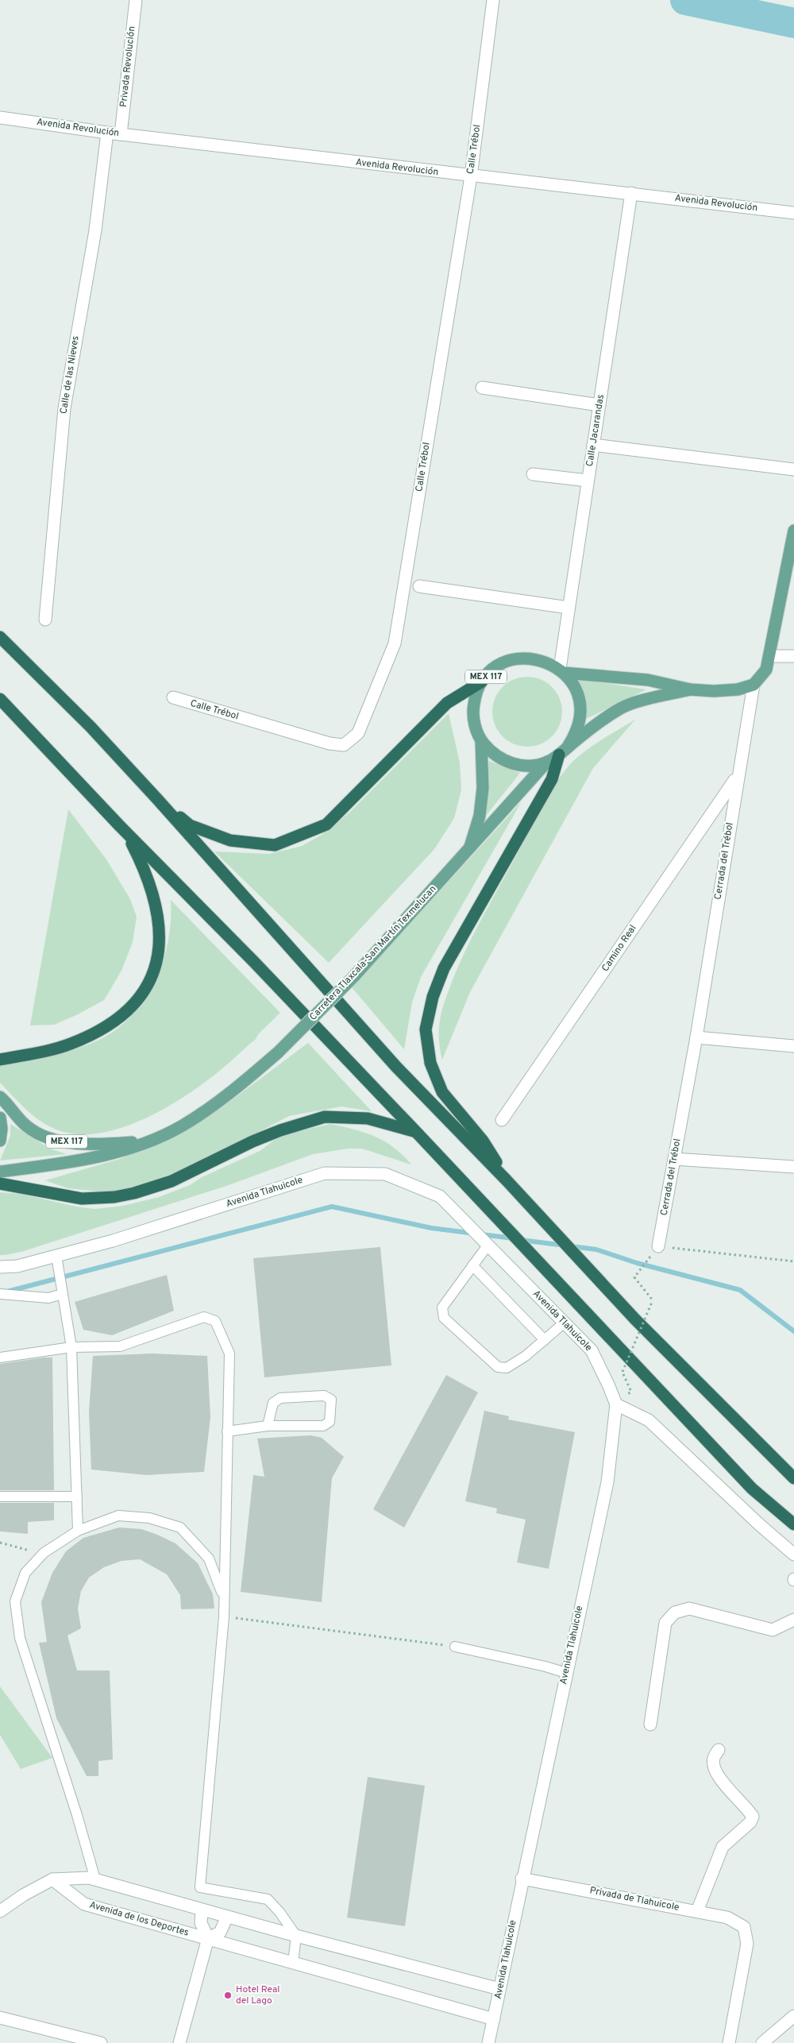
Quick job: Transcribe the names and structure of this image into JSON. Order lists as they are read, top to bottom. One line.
{"streets":{"main road":["MEX 117","Carretera Tlaxcala-San Martín Texmelucan"],"street":["Privada Revolución","Avenida Revolución","Calle Trébol","Calle de las Nieves","Calle Jacarandas","Cerrada del Trébol","Camino Real","Avenida Tlahuicole","Privada de Tlahuicole","Avenida de los Deportes"]},"crossings":[["Privada Revolución","Avenida Revolución"],["Avenida Revolución","Calle Trébol"],["Avenida Revolución","Calle de las Nieves"],["Avenida Revolución","Calle Jacarandas"],["Calle Jacarandas","MEX 117"],["Calle Jacarandas","Carretera Tlaxcala-San Martín Texmelucan"],["MEX 117","Cerrada del Trébol"],["MEX 117","Carretera Tlaxcala-San Martín Texmelucan"],["Cerrada del Trébol","Camino Real"],["Avenida Tlahuicole","Privada de Tlahuicole"],["Avenida Tlahuicole","Avenida de los Deportes"]],"places":["Hotel Real del Lago"]}
